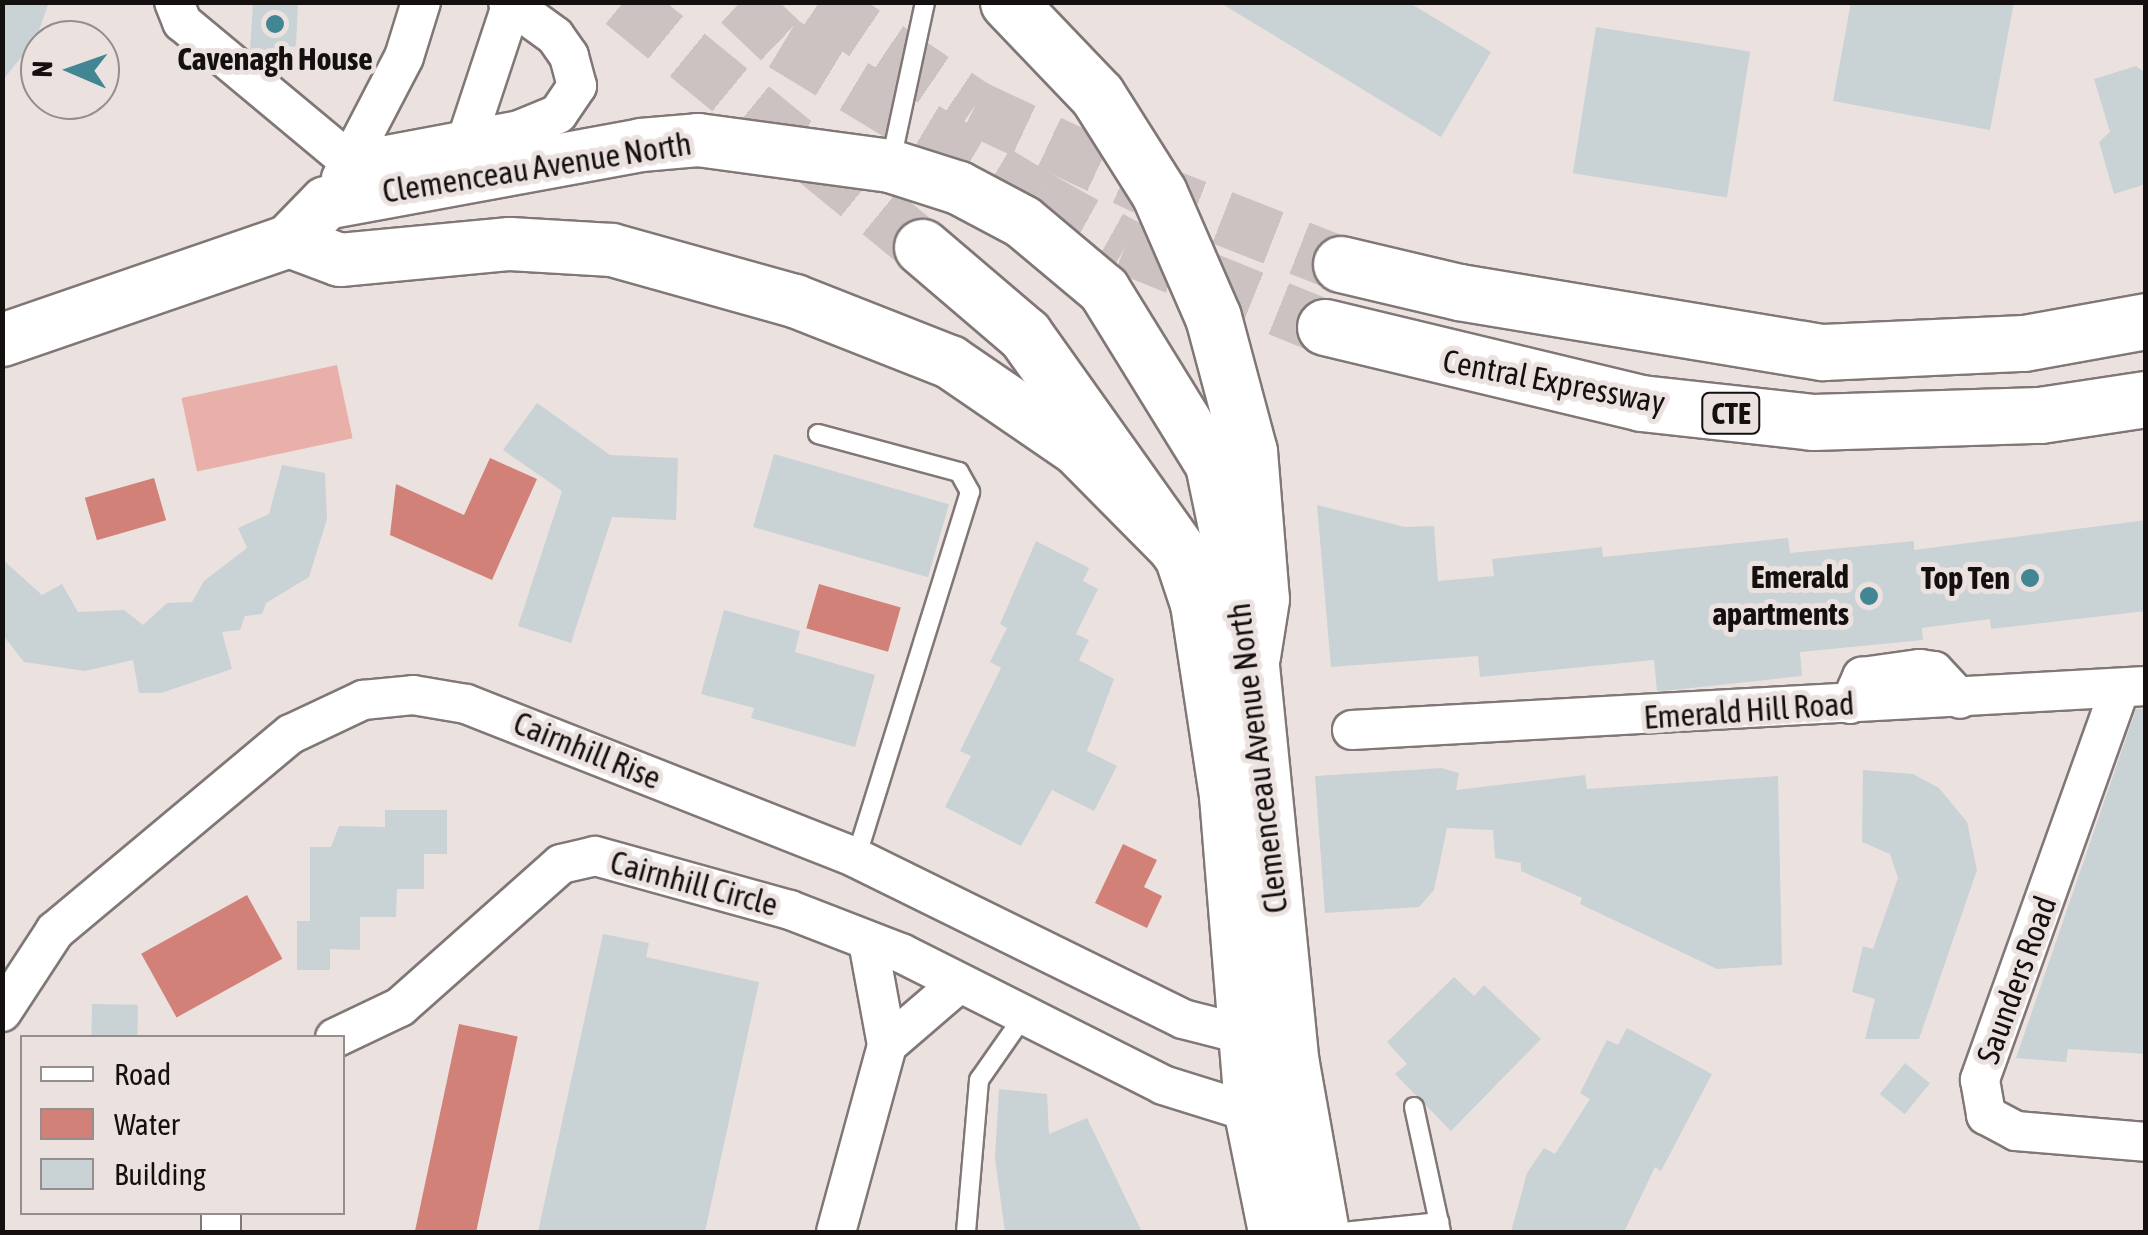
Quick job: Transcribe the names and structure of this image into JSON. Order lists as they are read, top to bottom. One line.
{"streets":{"highway":["Central Expressway","CTE"],"main road":["Clemenceau Avenue North"],"street":["Emerald Hill Road","Cairnhill Rise","Cairnhill Circle","Saunders Road"]},"crossings":[["Clemenceau Avenue North","Cairnhill Rise"],["Clemenceau Avenue North","Cairnhill Circle"],["Emerald Hill Road","Saunders Road"]],"places":["Cavenagh House","Top Ten","Emerald apartments"],"legend":["Road","Water","Building"],"north":"left"}
